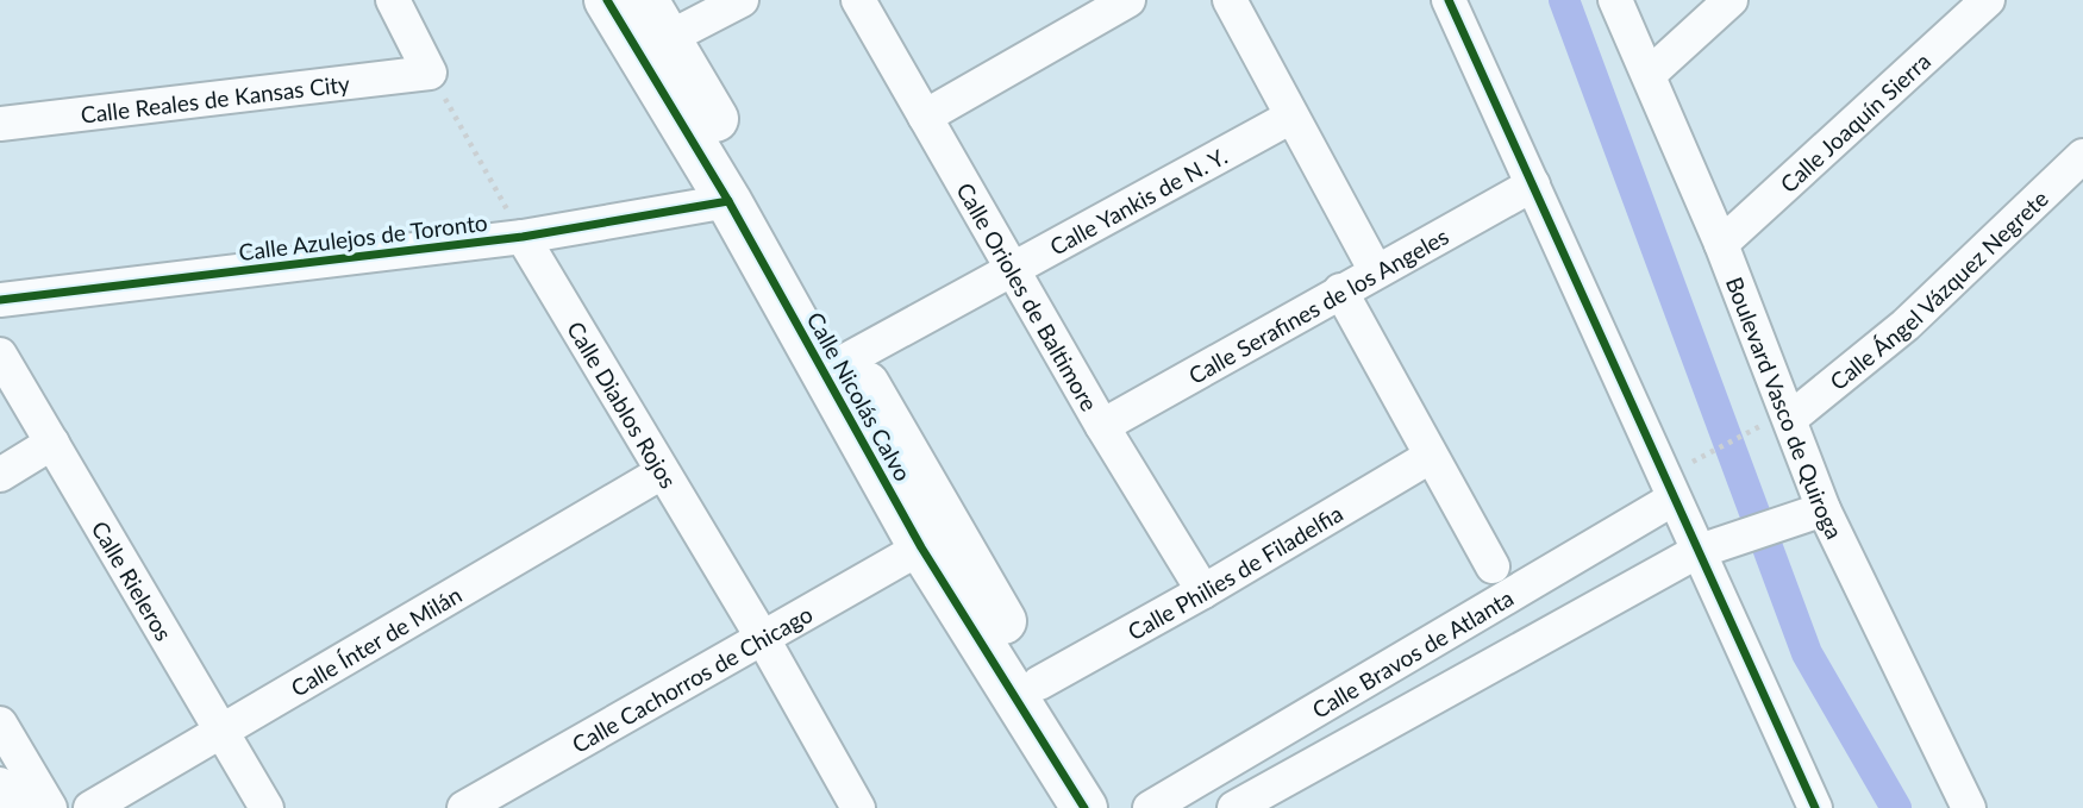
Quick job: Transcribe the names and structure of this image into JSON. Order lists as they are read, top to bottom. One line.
{"streets":{"street":["Calle Reales de Kansas City","Calle Joaquín Sierra","Calle Yankis de N. Y.","Calle Azulejos de Toronto","Calle Ángel Vázquez Negrete","Calle Orioles de Baltimore","Calle Serafines de los Angeles","Calle Nicolás Calvo","Calle Diablos Rojos","Boulevard Vasco de Quiroga","Calle Philies de Filadelfia","Calle Rieleros","Calle Ínter de Milán","Calle Bravos de Atlanta","Calle Cachorros de Chicago"]},"crossings":[["Calle Joaquín Sierra","Boulevard Vasco de Quiroga"],["Calle Yankis de N. Y.","Calle Orioles de Baltimore"],["Calle Yankis de N. Y.","Calle Nicolás Calvo"],["Calle Azulejos de Toronto","Calle Nicolás Calvo"],["Calle Azulejos de Toronto","Calle Diablos Rojos"],["Calle Ángel Vázquez Negrete","Boulevard Vasco de Quiroga"],["Calle Orioles de Baltimore","Calle Serafines de los Angeles"],["Calle Orioles de Baltimore","Calle Philies de Filadelfia"],["Calle Nicolás Calvo","Calle Philies de Filadelfia"],["Calle Nicolás Calvo","Calle Cachorros de Chicago"],["Calle Diablos Rojos","Calle Ínter de Milán"],["Calle Diablos Rojos","Calle Cachorros de Chicago"],["Boulevard Vasco de Quiroga","Calle Bravos de Atlanta"],["Calle Rieleros","Calle Ínter de Milán"]]}
